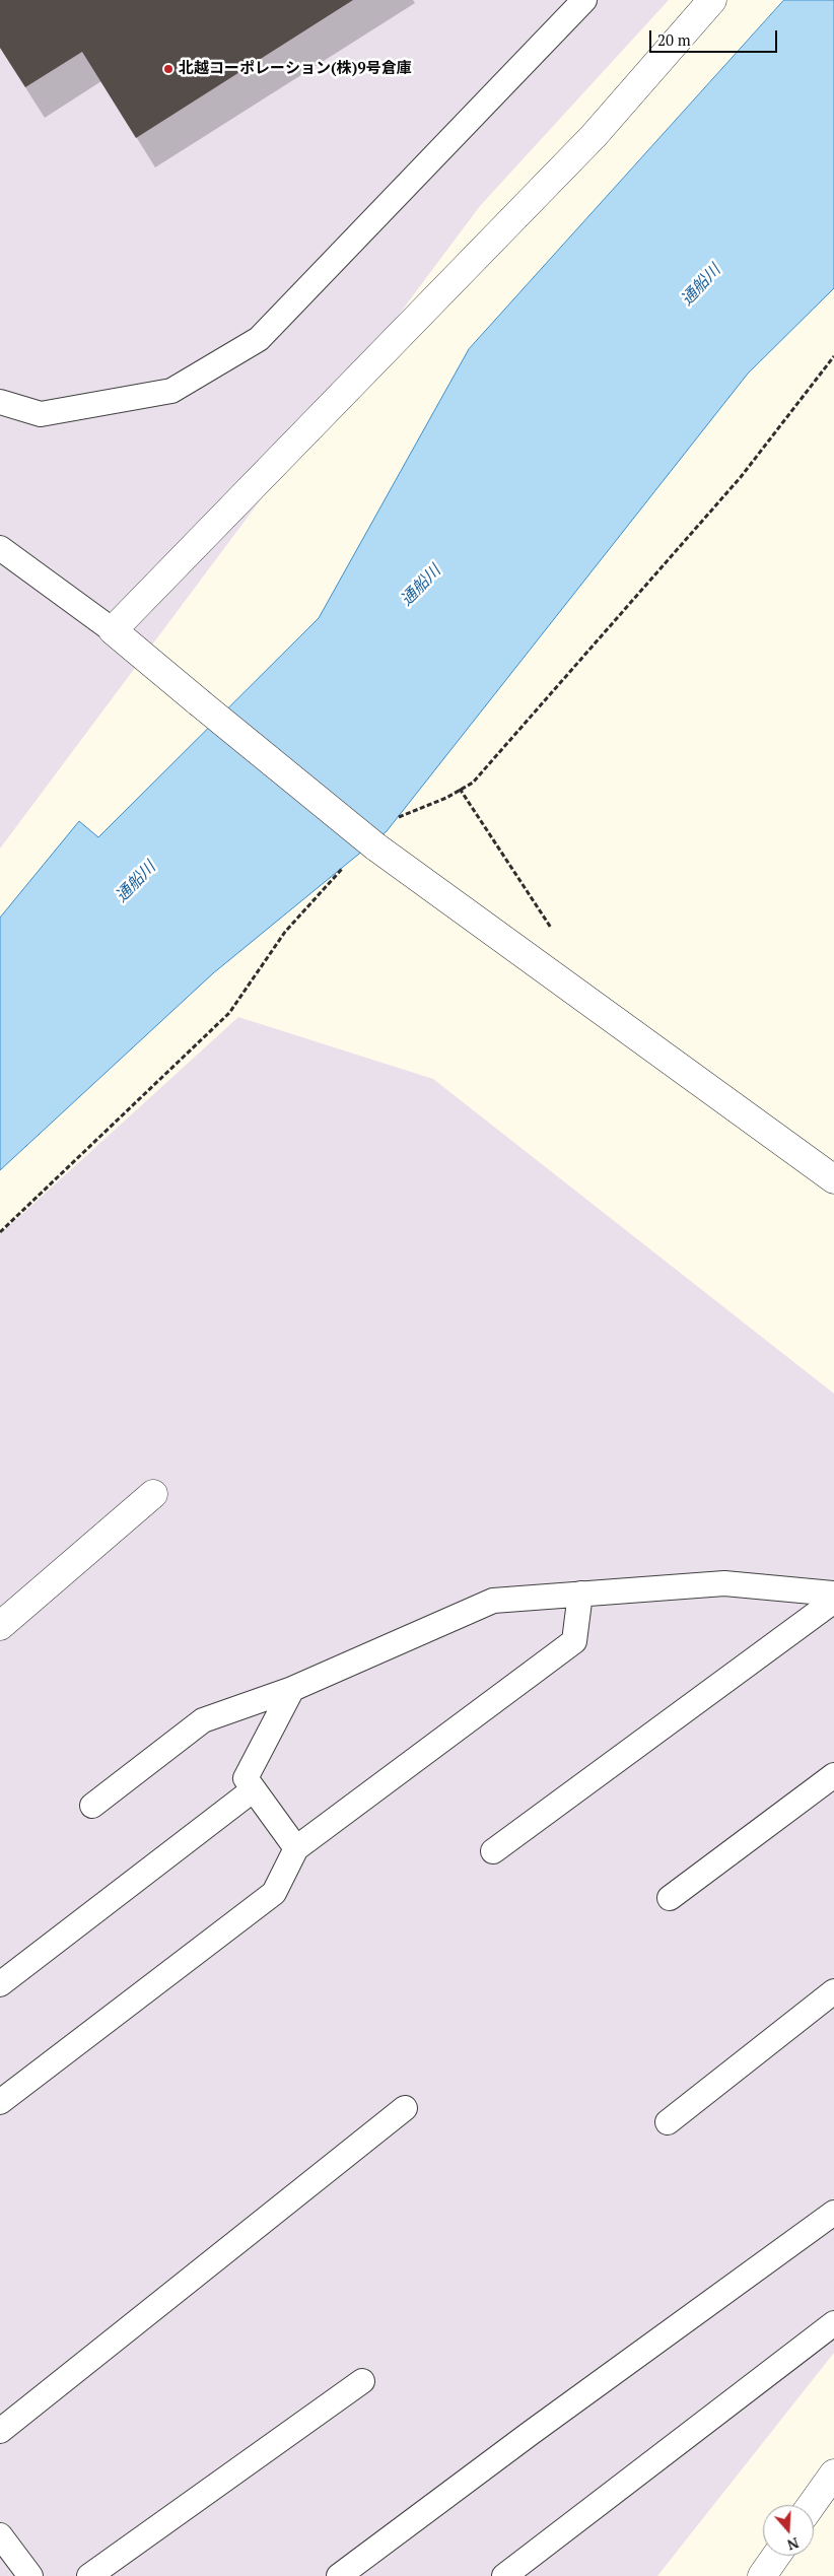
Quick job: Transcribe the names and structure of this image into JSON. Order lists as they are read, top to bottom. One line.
{"water":["通船川"],"places":["北越コーポレーション(株)9号倉庫"],"scale_bar":"20 m","north":"bottom"}
